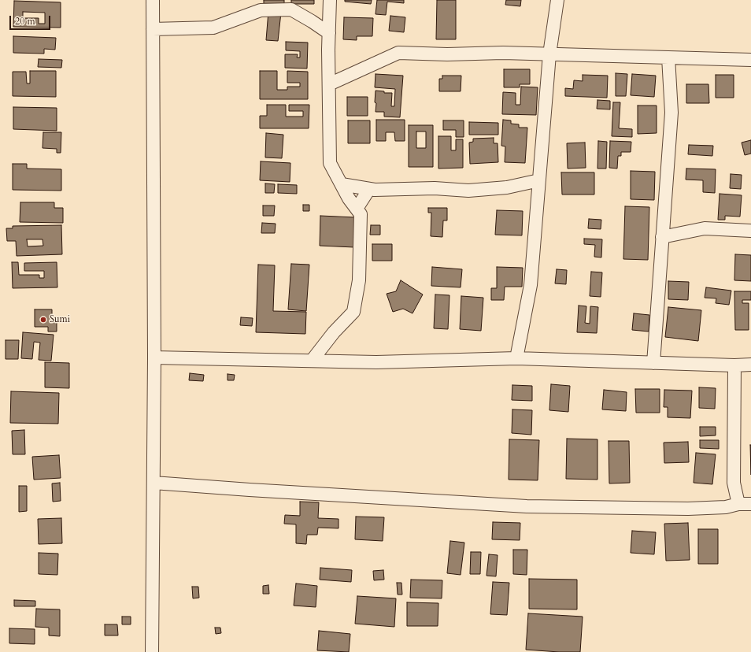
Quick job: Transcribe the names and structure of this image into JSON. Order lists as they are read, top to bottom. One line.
{"places":["Sumi"],"scale_bar":"20 m"}
